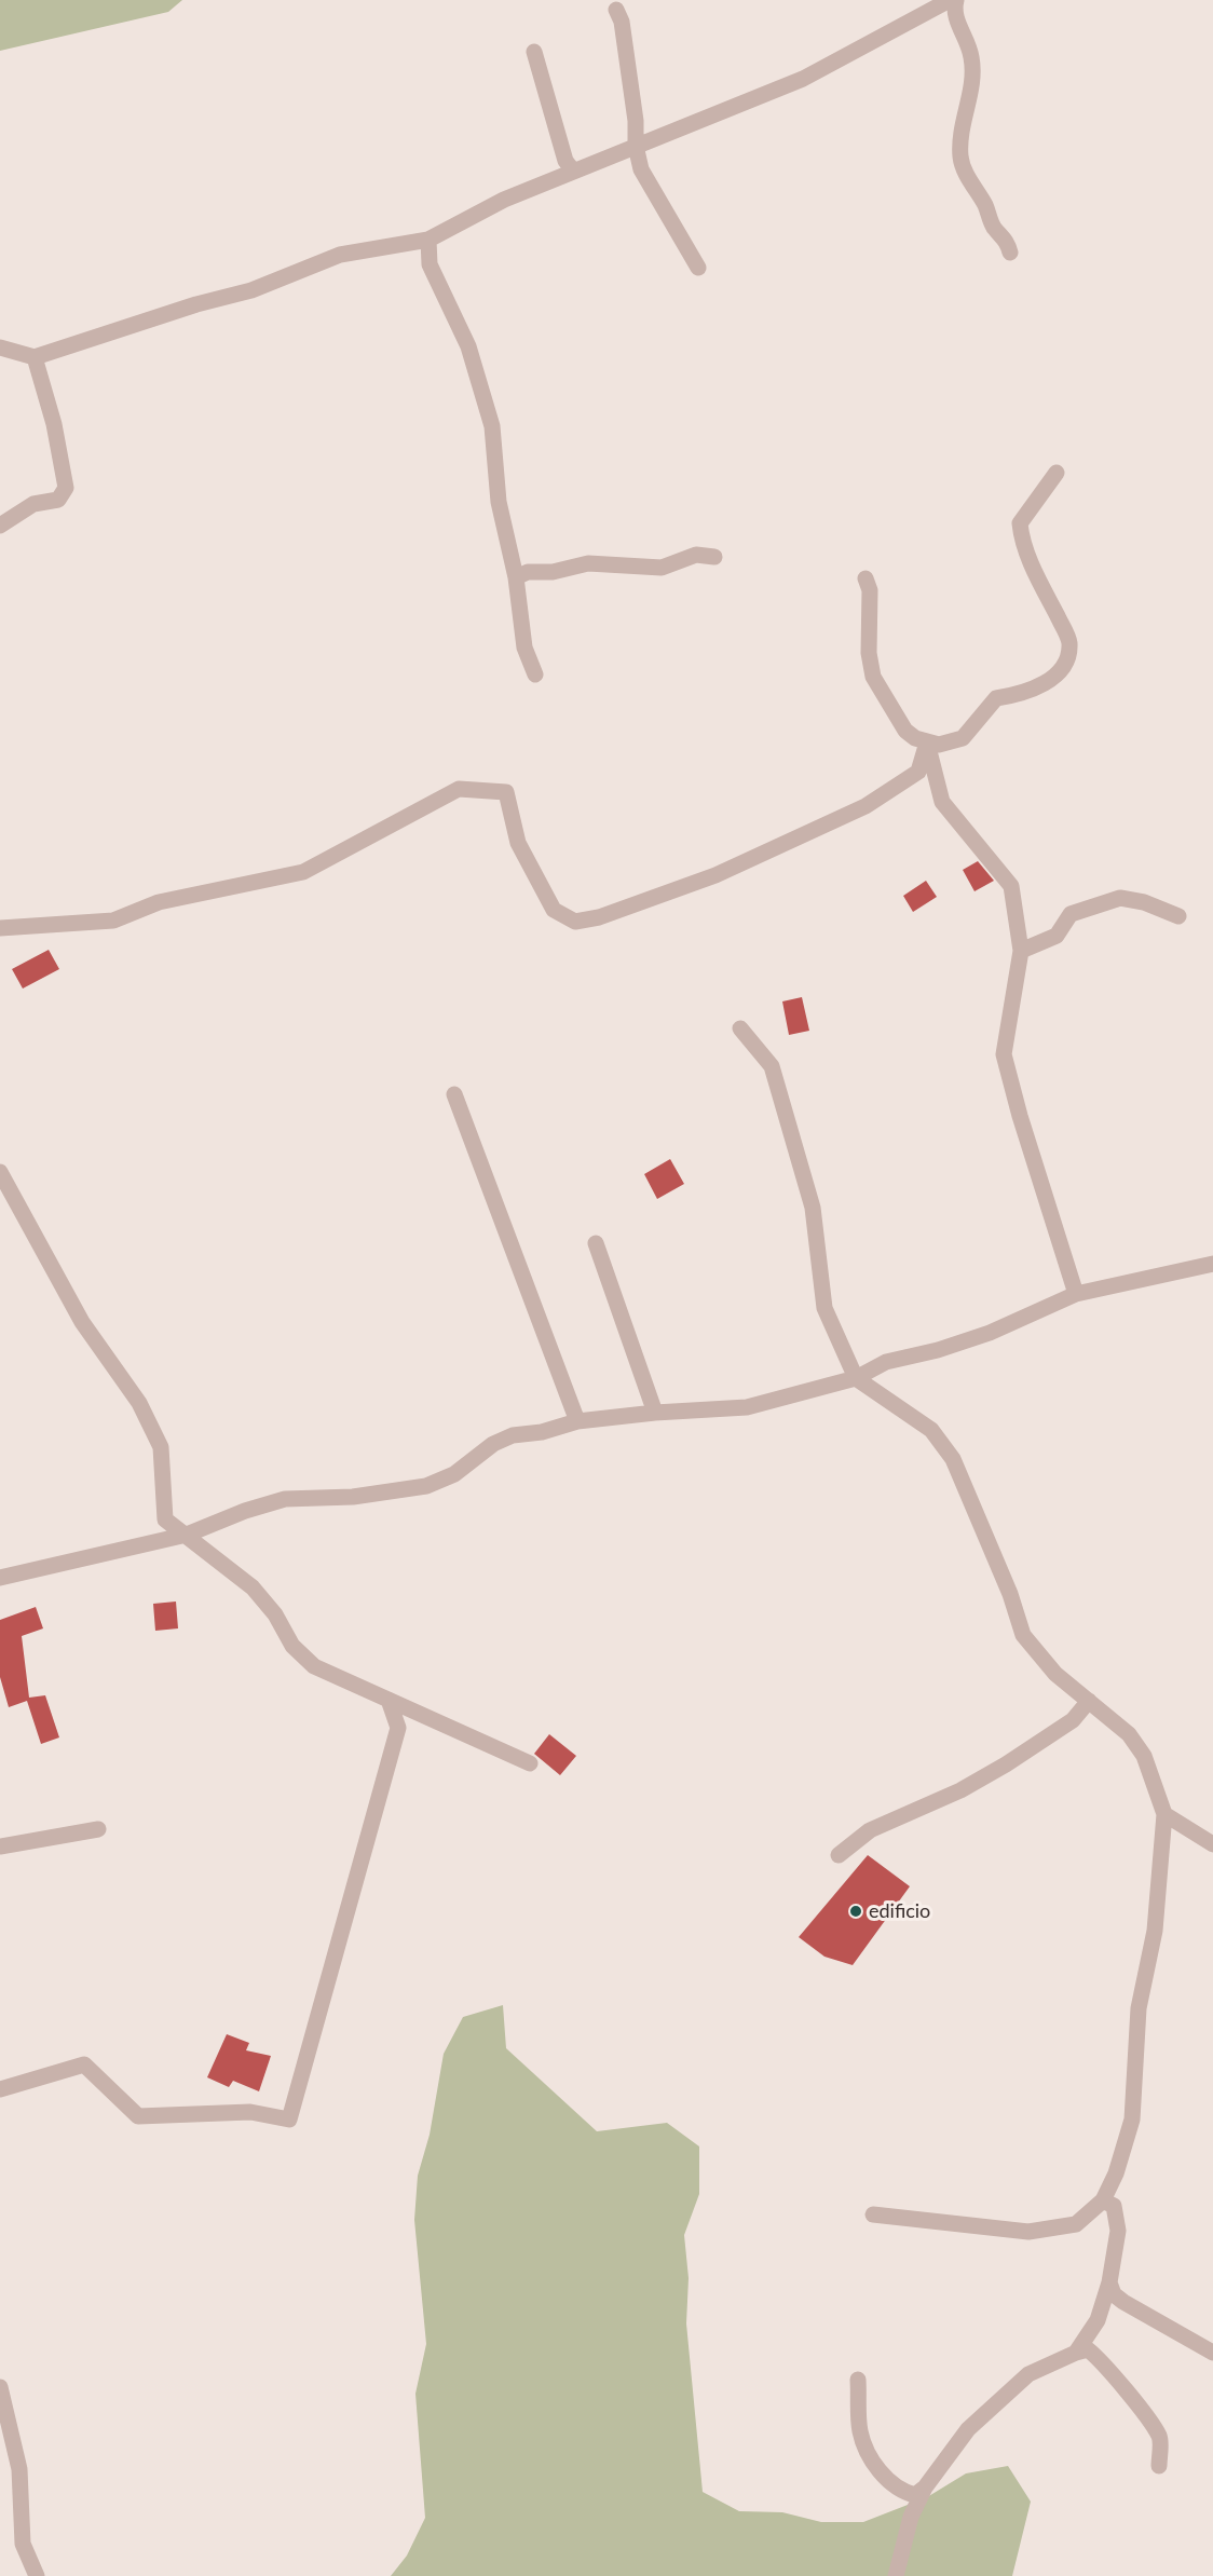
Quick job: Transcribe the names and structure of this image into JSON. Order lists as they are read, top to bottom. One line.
{"places":["edificio"]}
